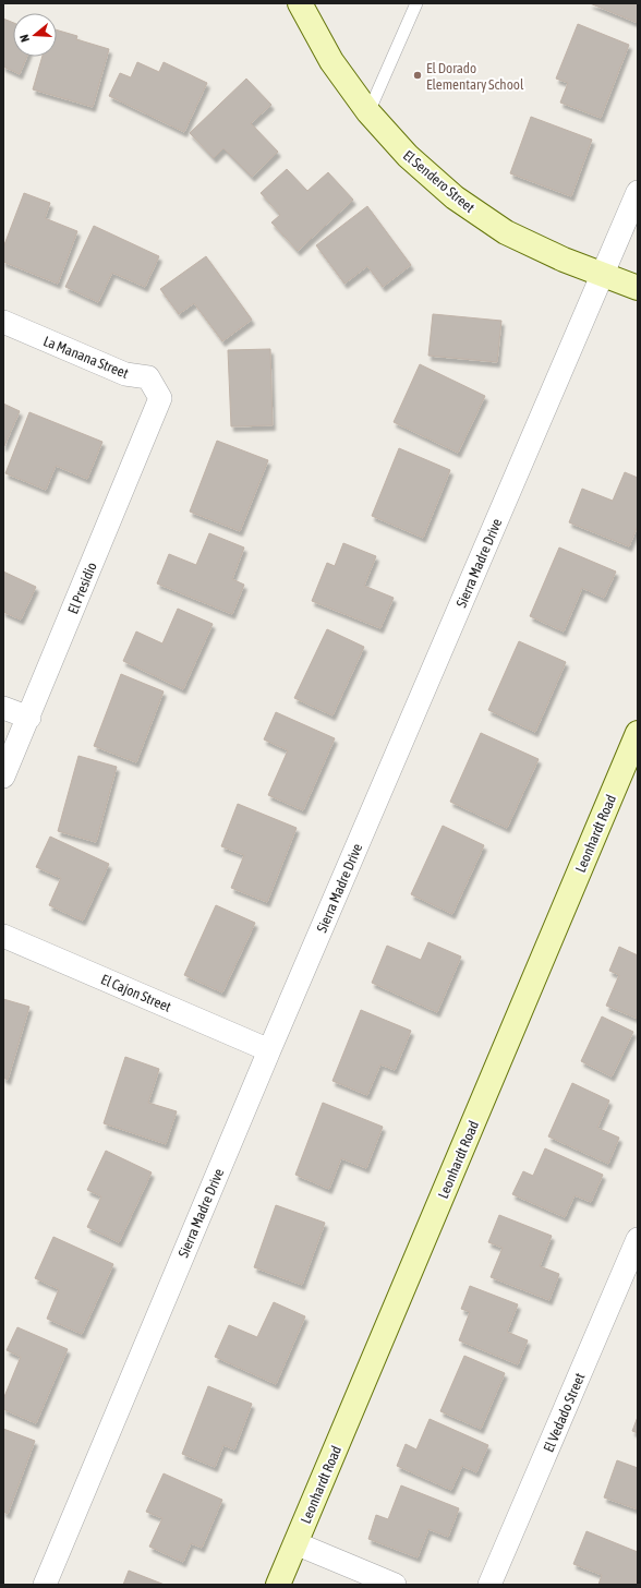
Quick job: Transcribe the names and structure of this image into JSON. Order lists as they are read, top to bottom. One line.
{"streets":{"street":["El Sendero Street","La Manana Street","Sierra Madre Drive","El Presidio","Leonhardt Road","El Cajon Street","El Vedado Street"]},"crossings":[["El Sendero Street","Sierra Madre Drive"],["La Manana Street","El Presidio"],["Sierra Madre Drive","El Cajon Street"]],"places":["El Dorado Elementary School"],"north":"left"}
